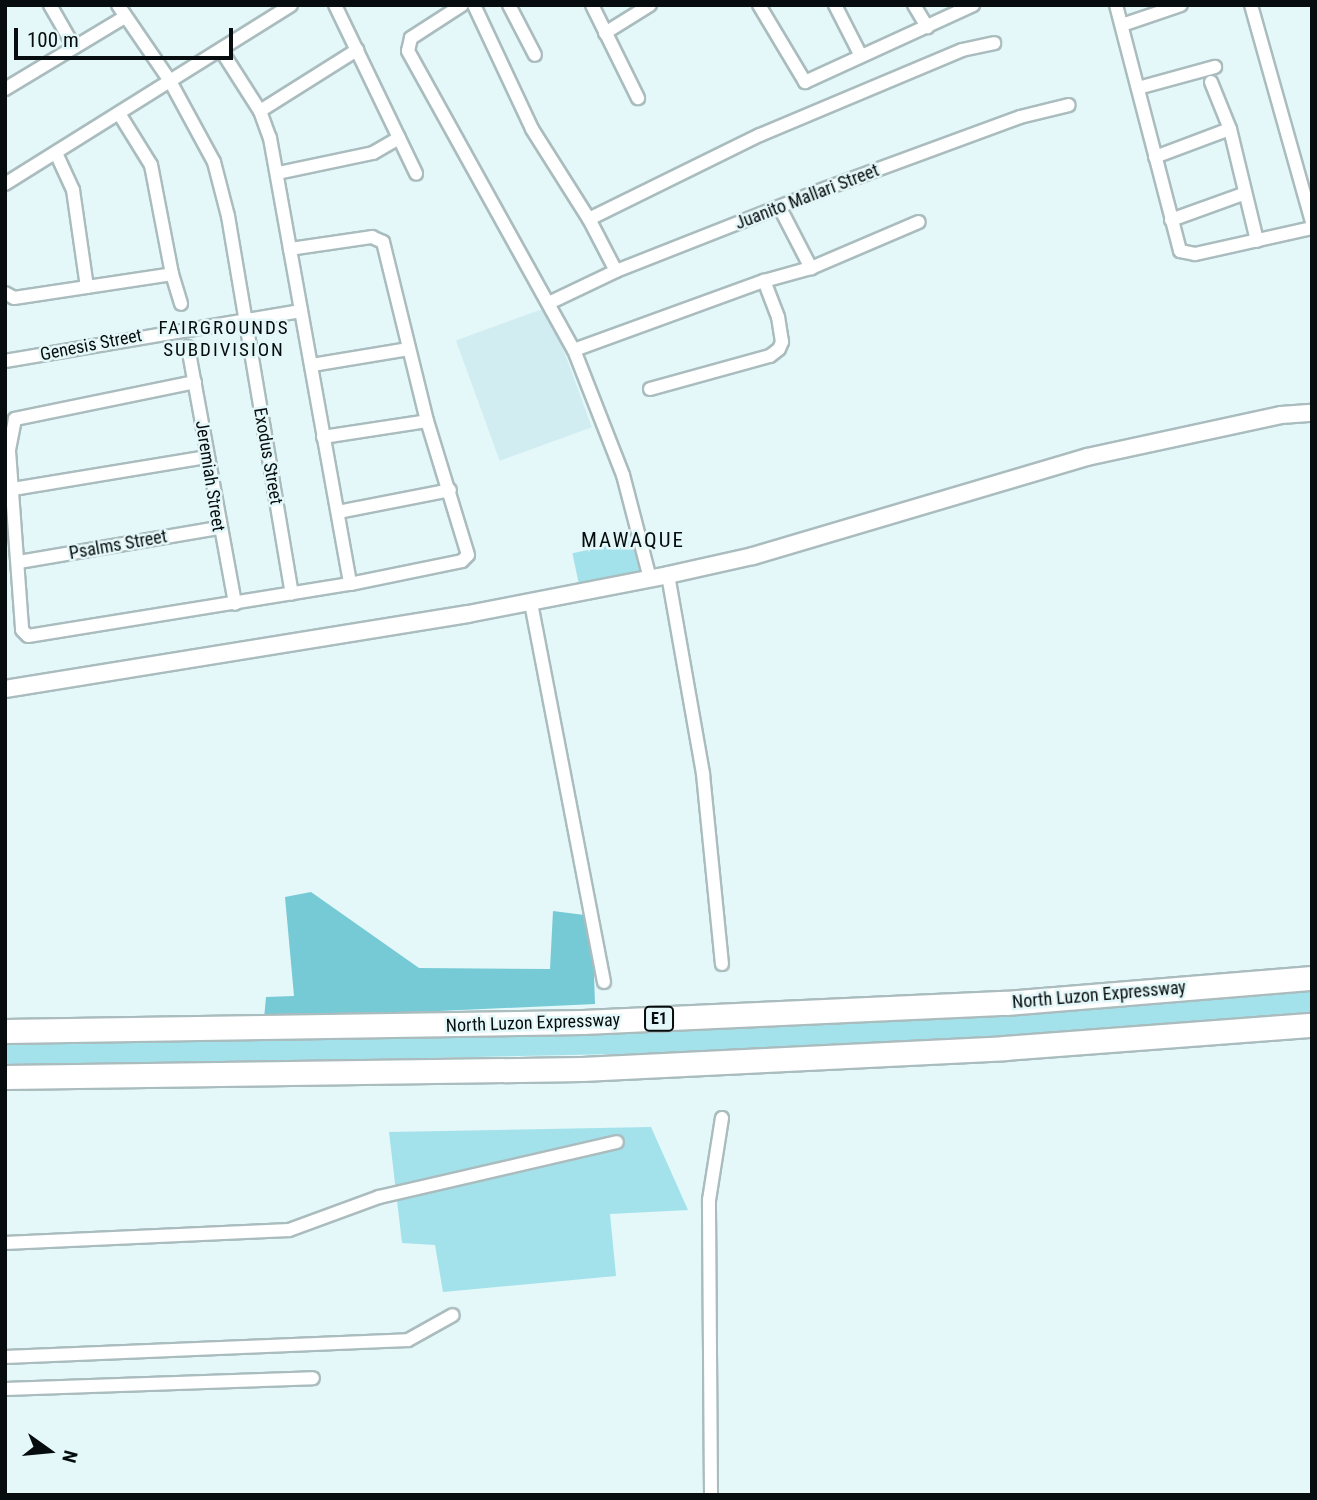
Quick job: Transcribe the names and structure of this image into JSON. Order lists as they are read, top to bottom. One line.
{"streets":{"highway":["North Luzon Expressway","E1"],"street":["Juanito Mallari Street","Genesis Street","Exodus Street","Jeremiah Street","Psalms Street"]},"crossings":[["Genesis Street","Exodus Street"],["Jeremiah Street","Psalms Street"]],"districts":["FAIRGROUNDS SUBDIVISION","MAWAQUE"],"scale_bar":"100 m","north":"right"}
